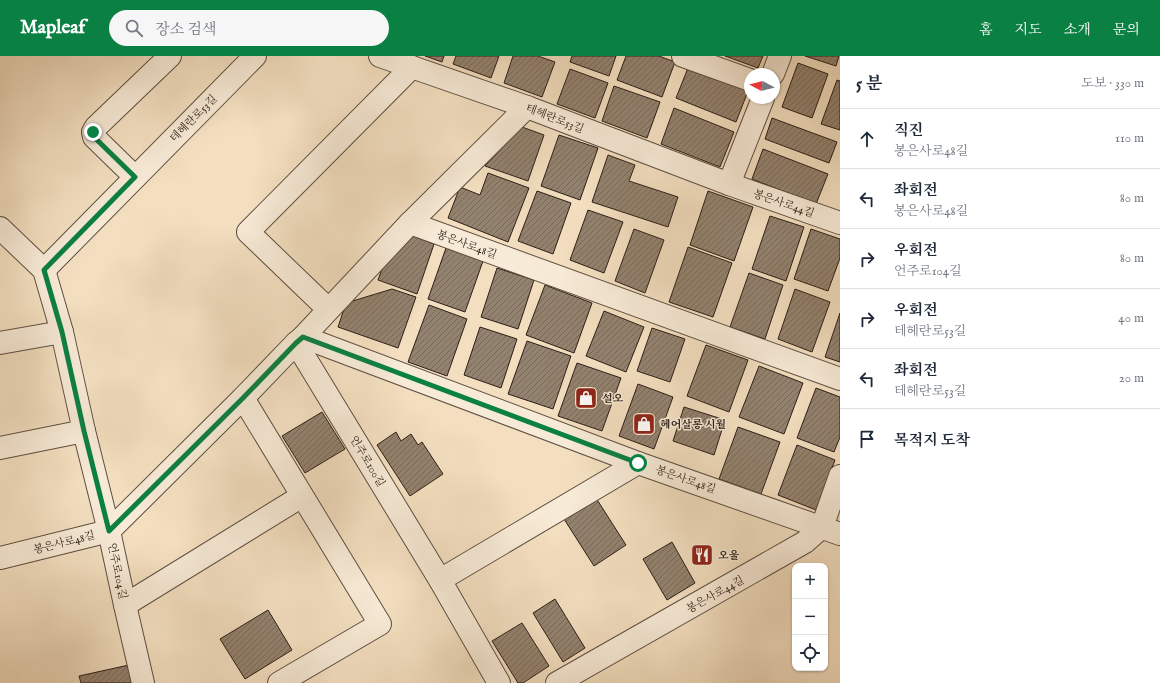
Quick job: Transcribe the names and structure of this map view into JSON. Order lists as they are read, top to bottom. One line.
{"streets":{"street":["테헤란로53길","봉은사로44길","봉은사로48길","언주로100길","언주로104길"]},"crossings":[["테헤란로53길","봉은사로44길"],["테헤란로53길","봉은사로48길"],["테헤란로53길","언주로104길"],["봉은사로44길","봉은사로48길"],["봉은사로48길","언주로100길"],["봉은사로48길","언주로104길"]],"places":{"shop":["설오","헤어살롱 시월"],"restaurant":["오울"]},"north":"left","page":{"header":"Mapleaf","search":"장소 검색","nav":["홈","지도","소개","문의"],"heading":["5 분","도보 · 330 m"],"list":[["직진","봉은사로48길","110 m"],["좌회전","봉은사로48길","80 m"],["우회전","언주로104길","80 m"],["우회전","테헤란로53길","40 m"],["좌회전","테헤란로53길","20 m"],"목적지 도착"],"map_buttons":["+","−"]}}
